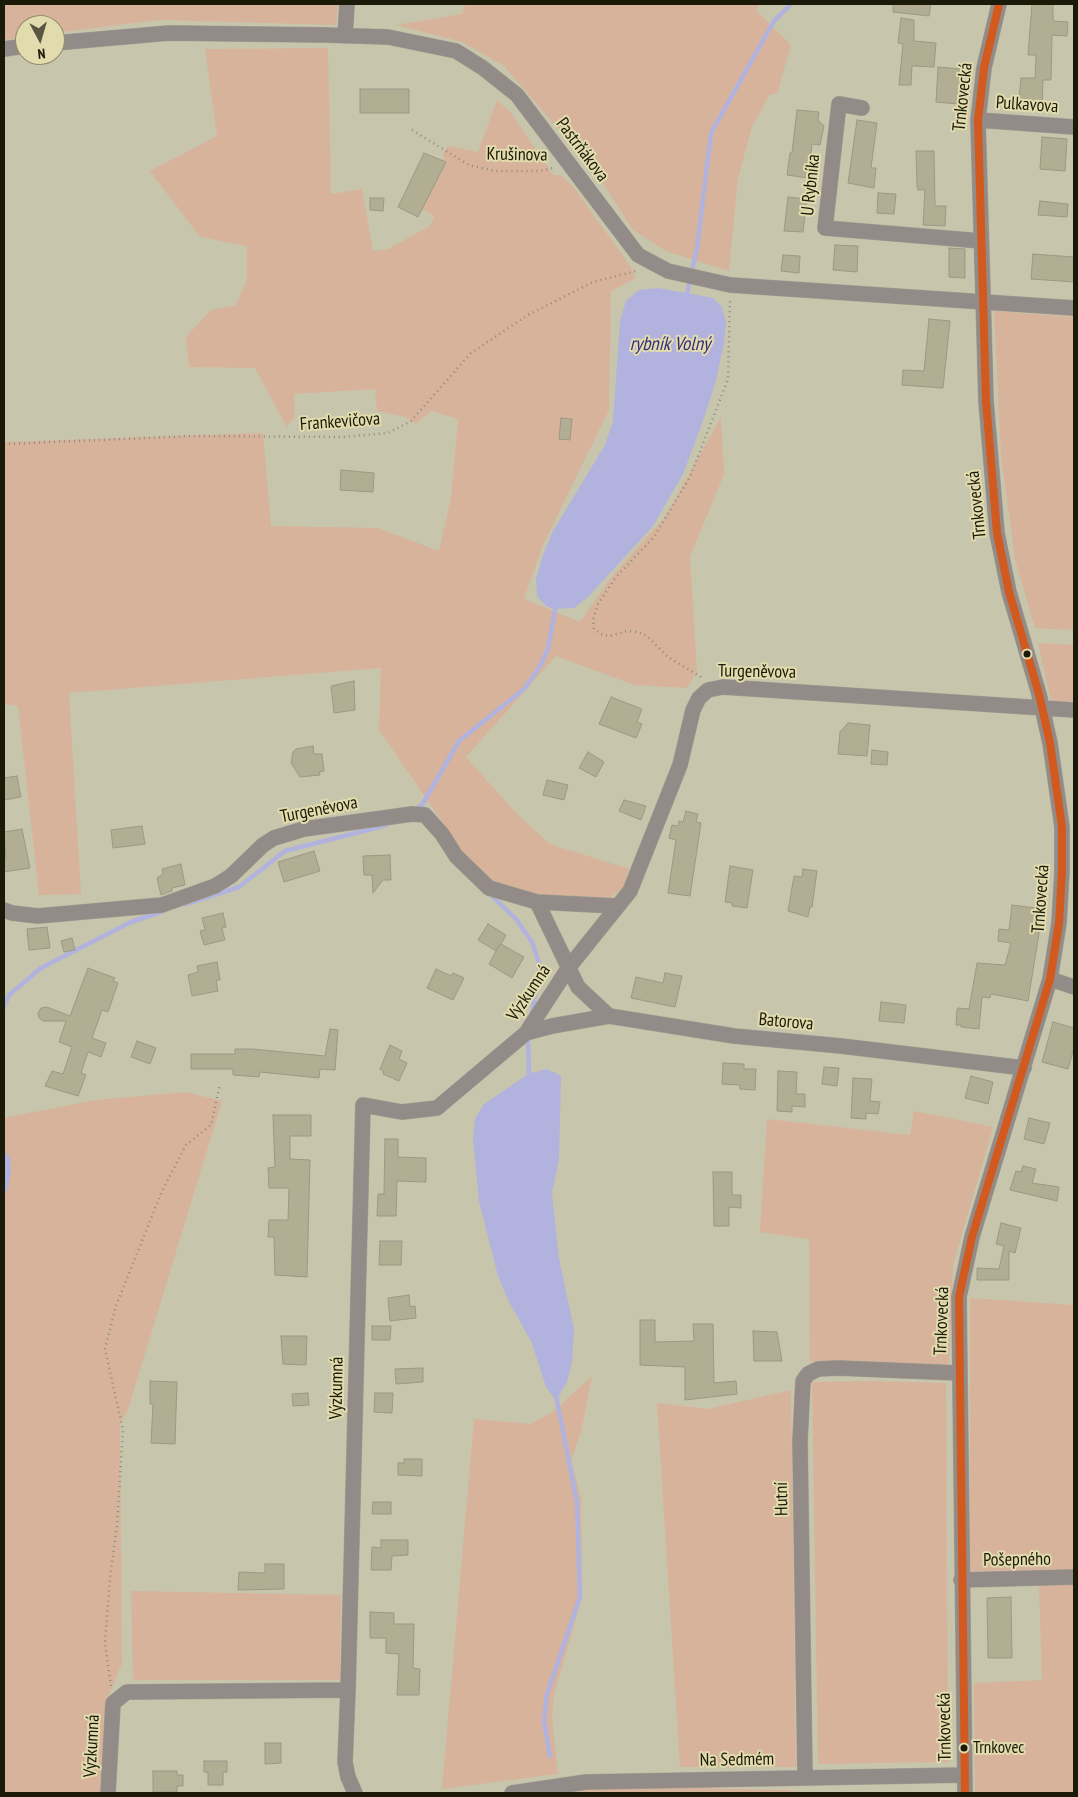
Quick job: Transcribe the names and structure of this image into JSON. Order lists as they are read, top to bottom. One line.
{"streets":{"street":["Trnkovecká","Pulkavova","Pastrňákova","U Rybníka","Turgeněvova","Výzkumná","Batorova","Hutní","Pošepného","Na Sedmém"],"path":["Krušinova","Frankevičova"]},"crossings":[["Trnkovecká","Pulkavova"],["Trnkovecká","Pastrňákova"],["Trnkovecká","U Rybníka"],["Trnkovecká","Turgeněvova"],["Trnkovecká","Batorova"],["Trnkovecká","Hutní"],["Trnkovecká","Pošepného"],["Trnkovecká","Na Sedmém"],["Pastrňákova","Krušinova"],["Pastrňákova","Frankevičova"],["Turgeněvova","Výzkumná"],["Hutní","Na Sedmém"]],"water":["rybník Volný"],"places":["Trnkovec"],"north":"bottom"}
